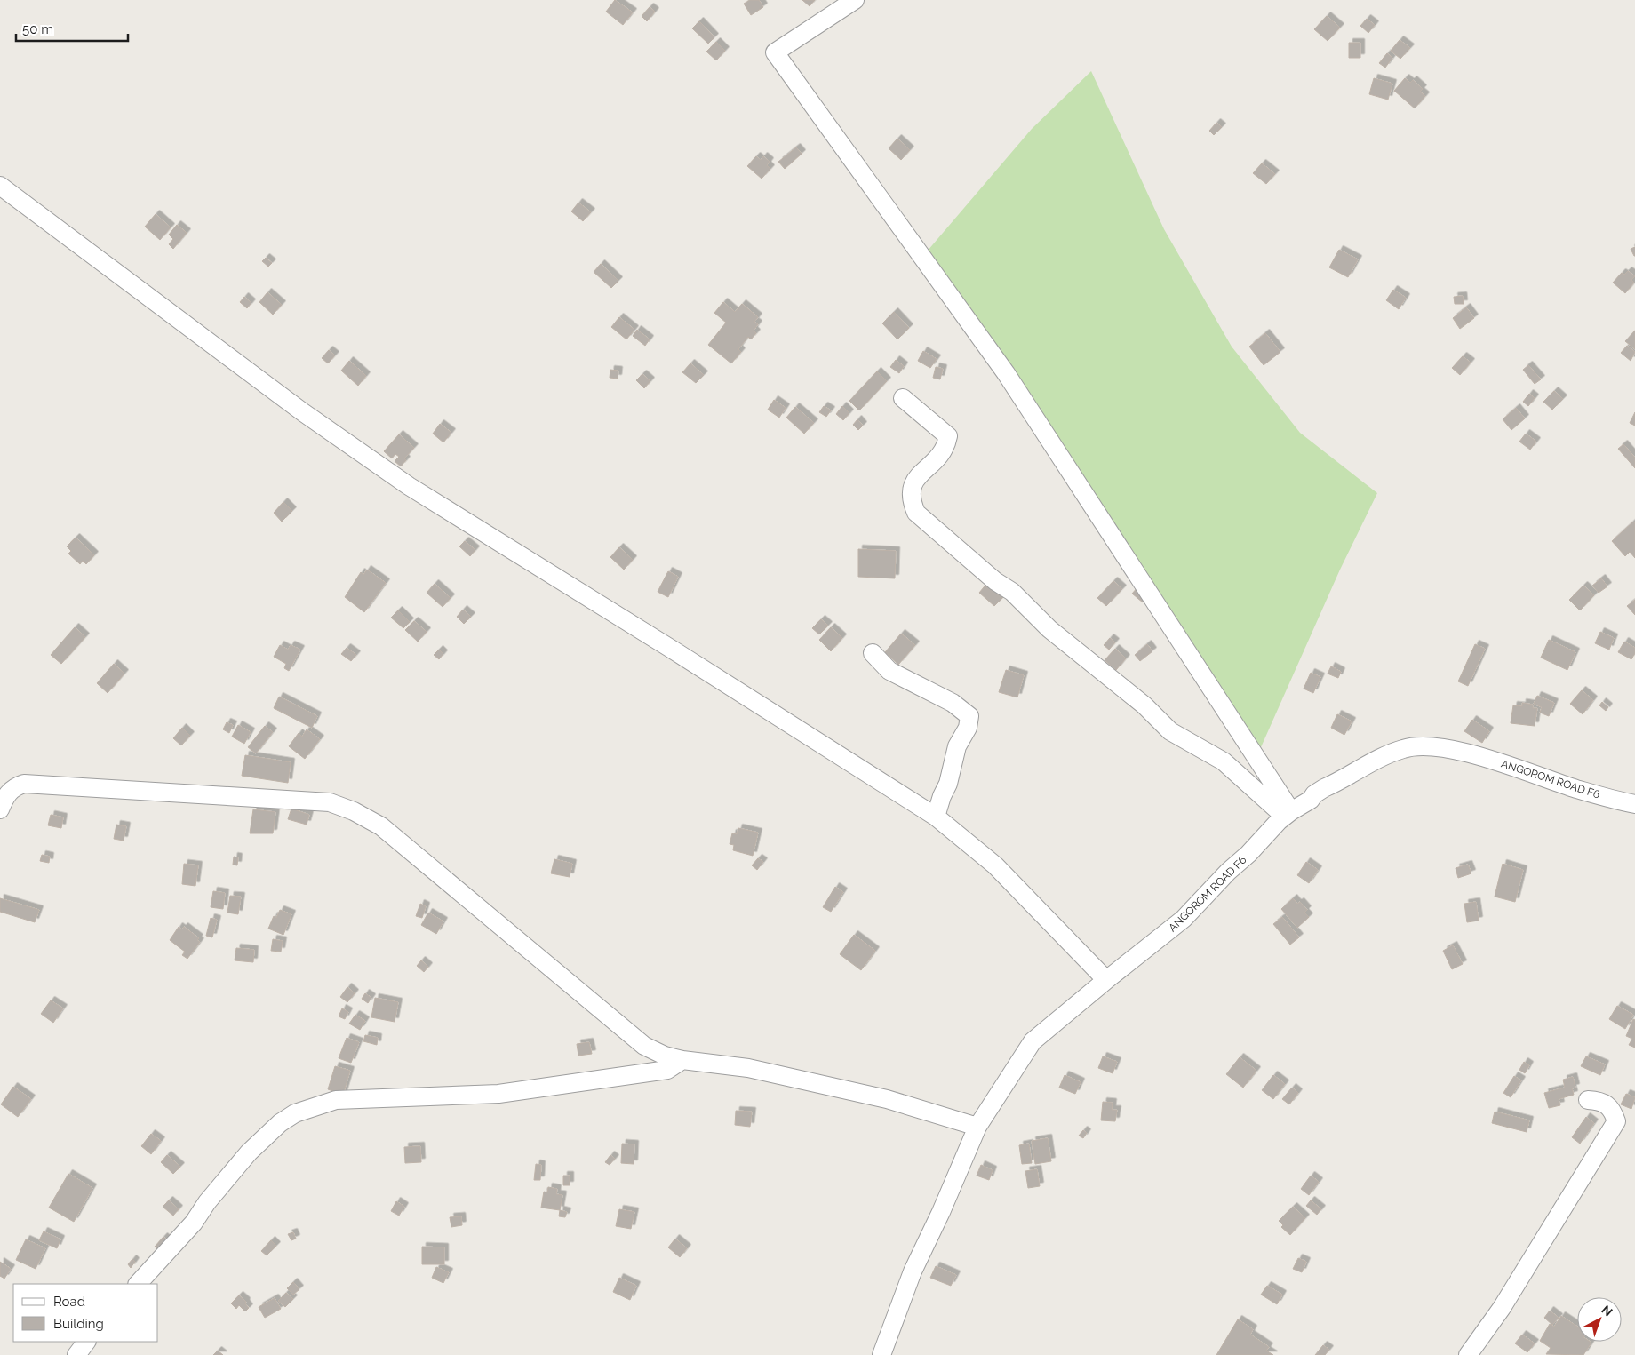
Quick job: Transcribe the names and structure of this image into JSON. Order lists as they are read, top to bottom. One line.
{"streets":{"street":["ANGOROM ROAD F6"]},"legend":["Road","Building"],"scale_bar":"50 m","north":"top right"}
